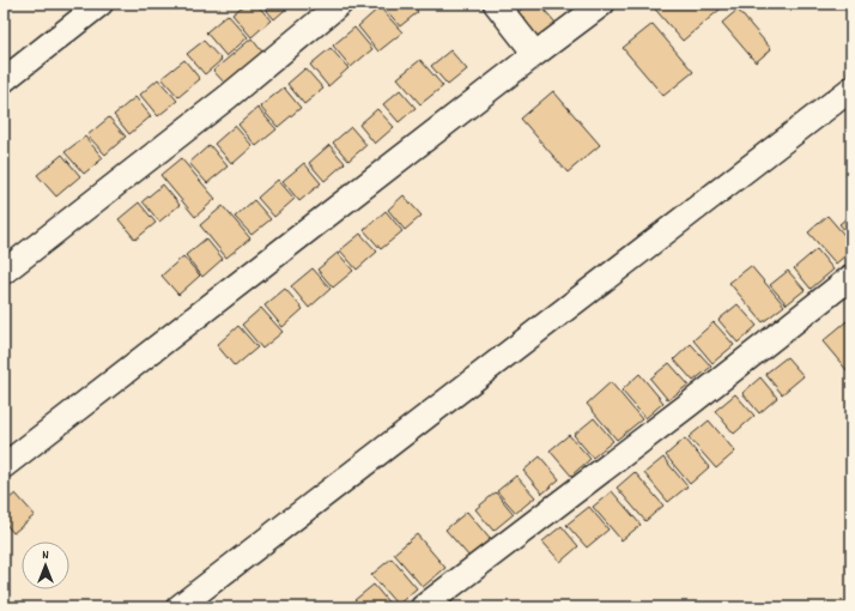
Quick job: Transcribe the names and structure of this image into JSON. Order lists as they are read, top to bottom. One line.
{"north":"top"}
